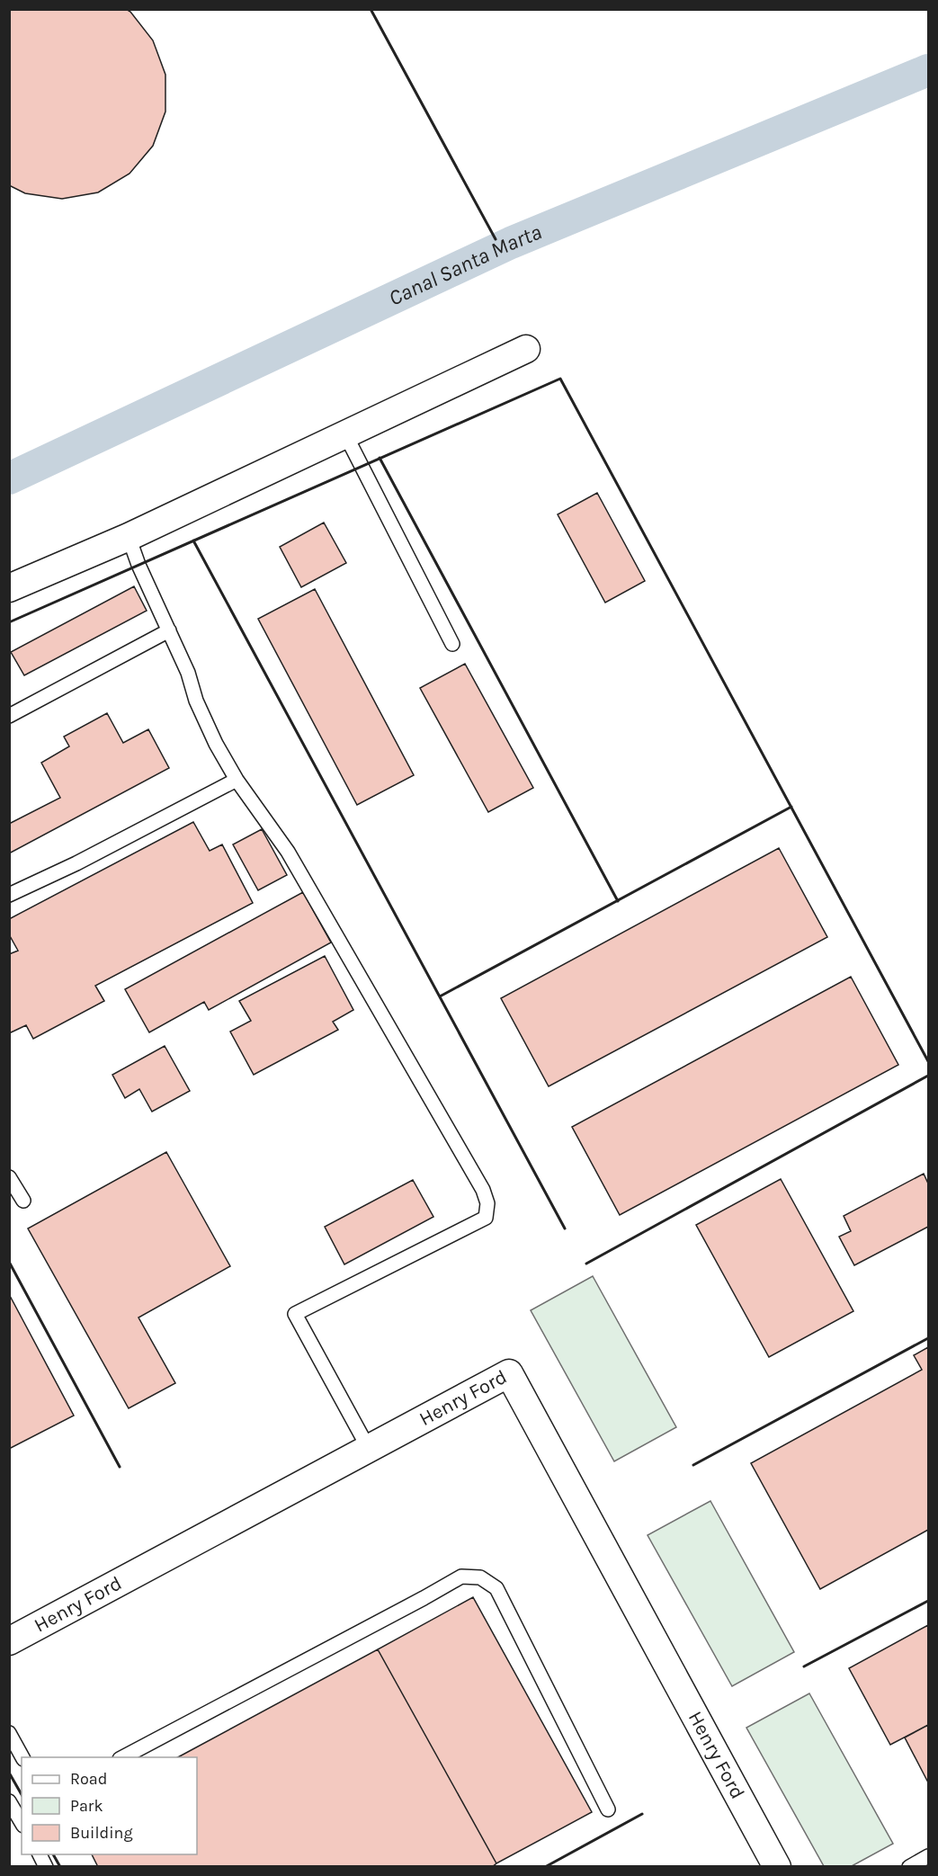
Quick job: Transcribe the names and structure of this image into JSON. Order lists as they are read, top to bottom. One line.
{"streets":{"street":["Henry Ford"]},"water":["Canal Santa Marta"],"legend":["Road","Park","Building"]}
